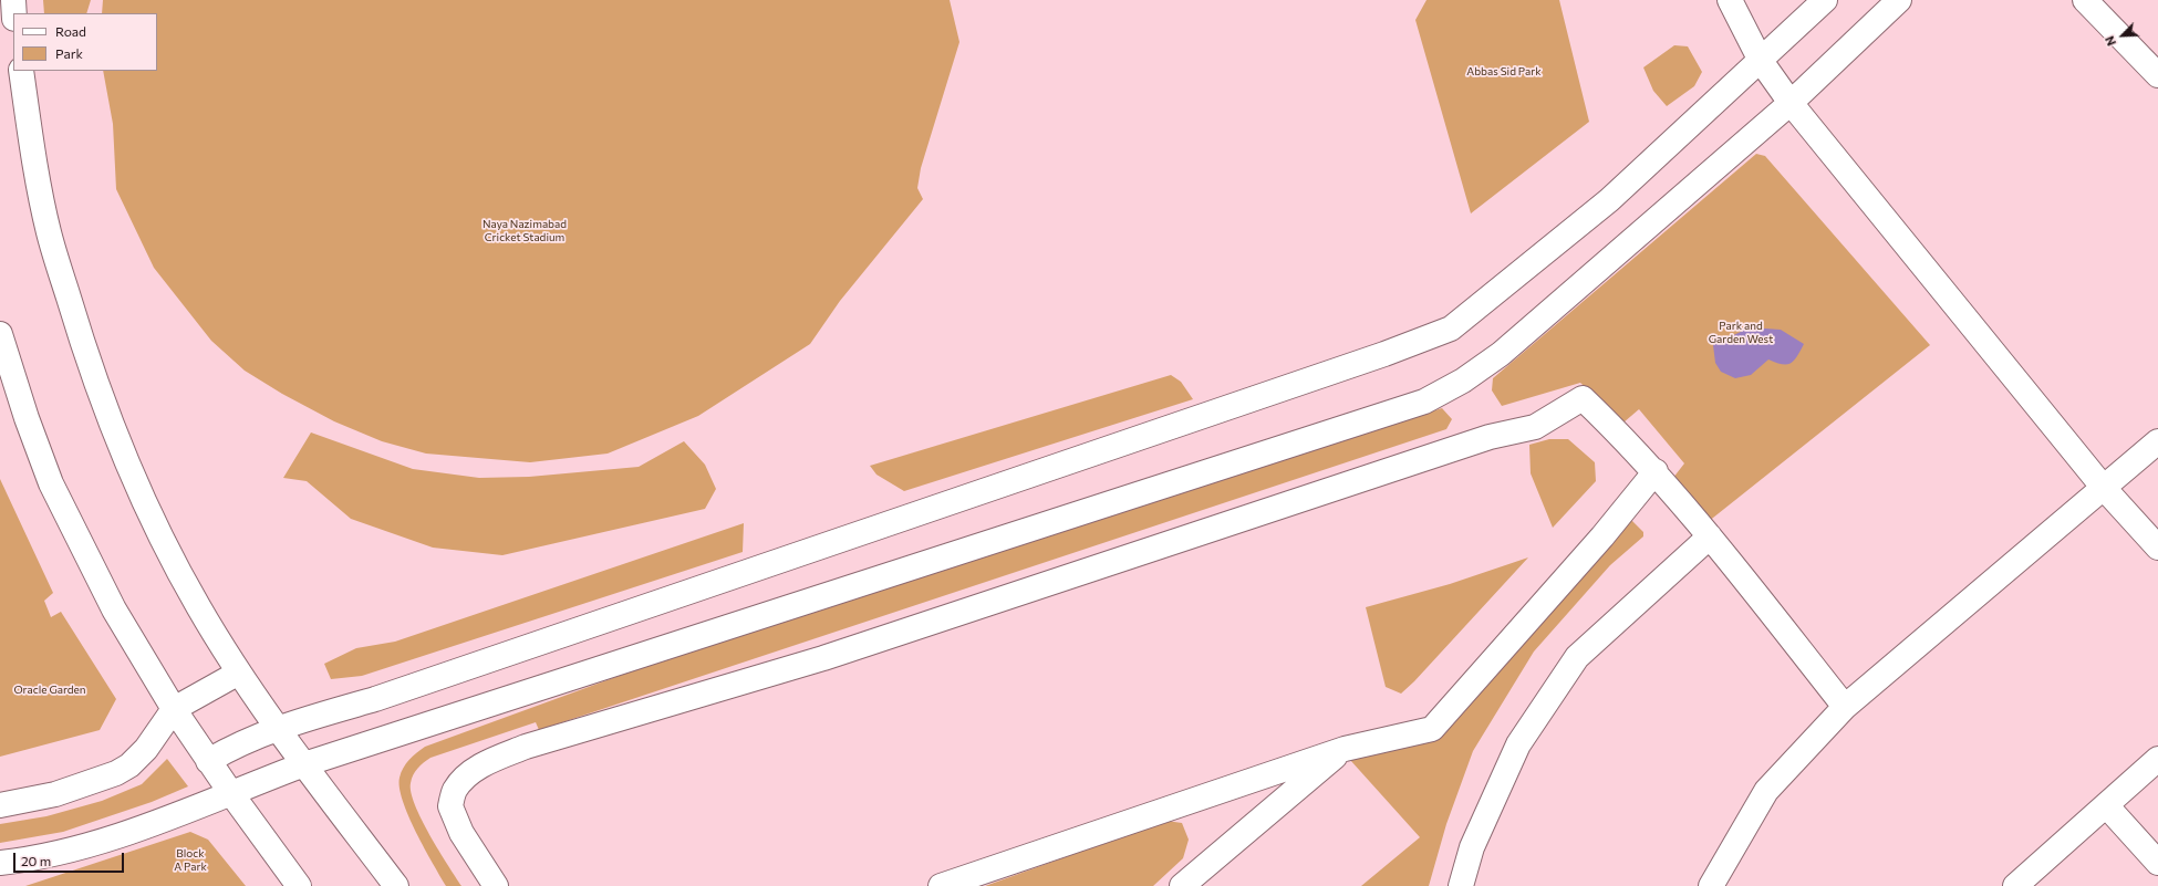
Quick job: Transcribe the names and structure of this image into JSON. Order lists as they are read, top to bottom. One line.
{"parks":["Abbas Sid Park","Naya Nazimabad Cricket Stadium","Park and Garden West","Oracle Garden","Block A Park"],"legend":["Road","Park"],"scale_bar":"20 m","north":"bottom left"}
